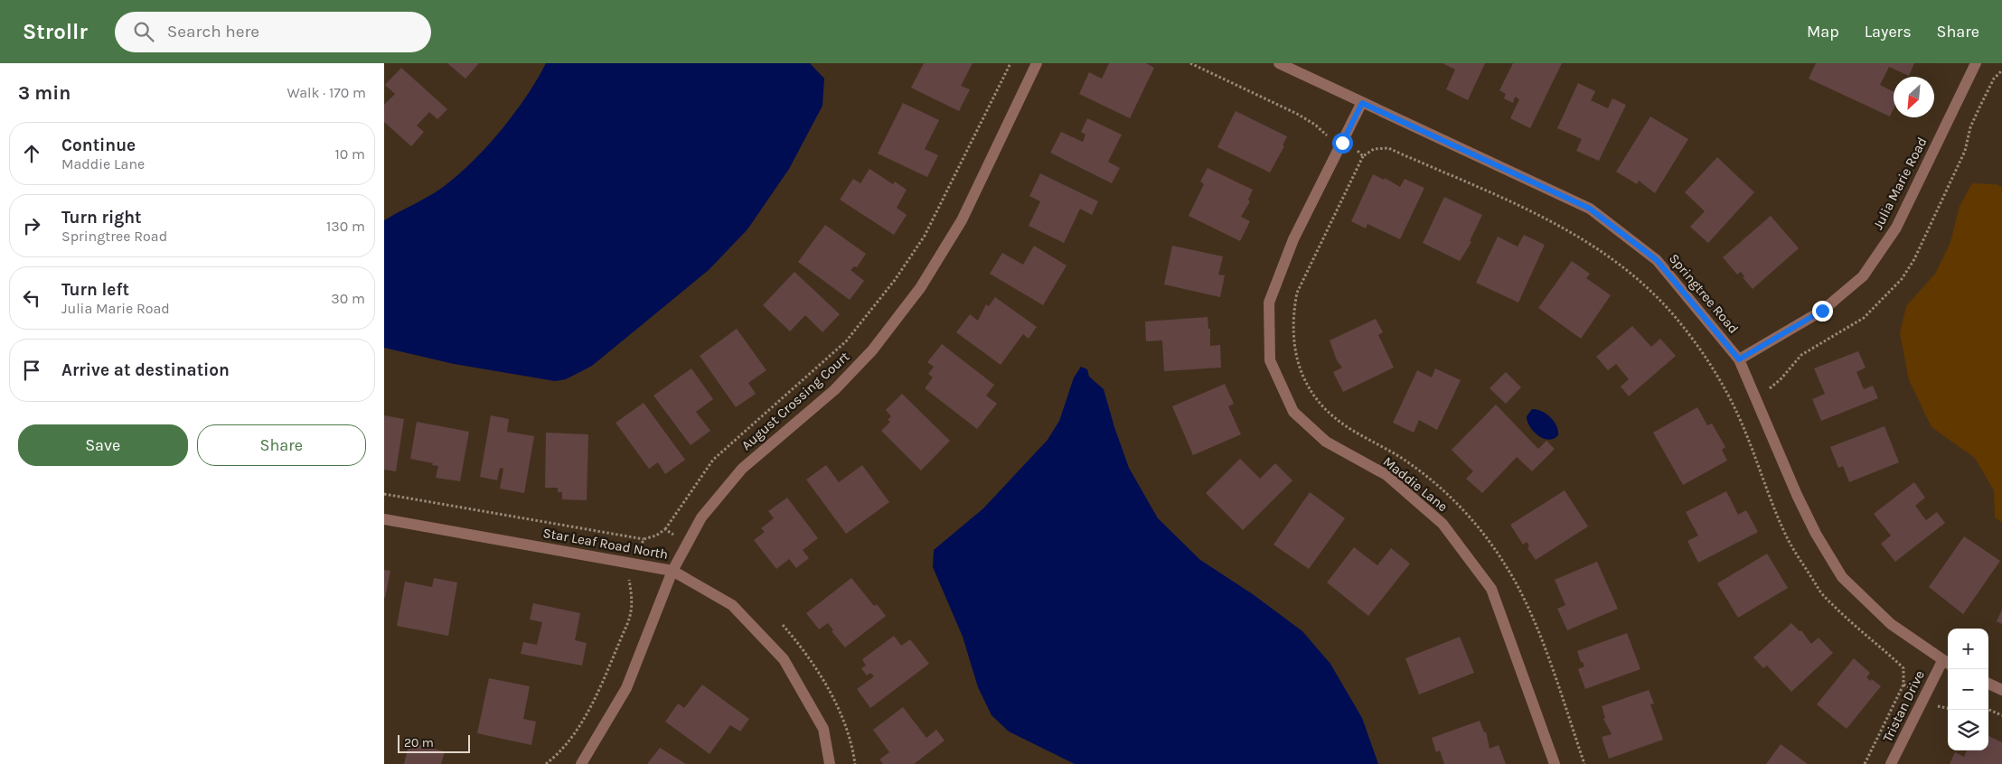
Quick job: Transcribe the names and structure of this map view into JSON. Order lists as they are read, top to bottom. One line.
{"streets":{"street":["Julia Marie Road","Springtree Road","August Crossing Court","Maddie Lane","Star Leaf Road North","Tristan Drive"]},"crossings":[["Julia Marie Road","Springtree Road"],["Springtree Road","Maddie Lane"],["Springtree Road","Tristan Drive"],["August Crossing Court","Star Leaf Road North"]],"scale_bar":"20 m","north":"bottom left","page":{"header":"Strollr","search":"Search here","nav":["Map","Layers","Share"],"heading":["3 min","Walk · 170 m"],"list":[["Continue","Maddie Lane","10 m"],["Turn right","Springtree Road","130 m"],["Turn left","Julia Marie Road","30 m"],"Arrive at destination"],"buttons":["Save","Share"],"map_buttons":["+","−"],"scale":"20 m"}}
